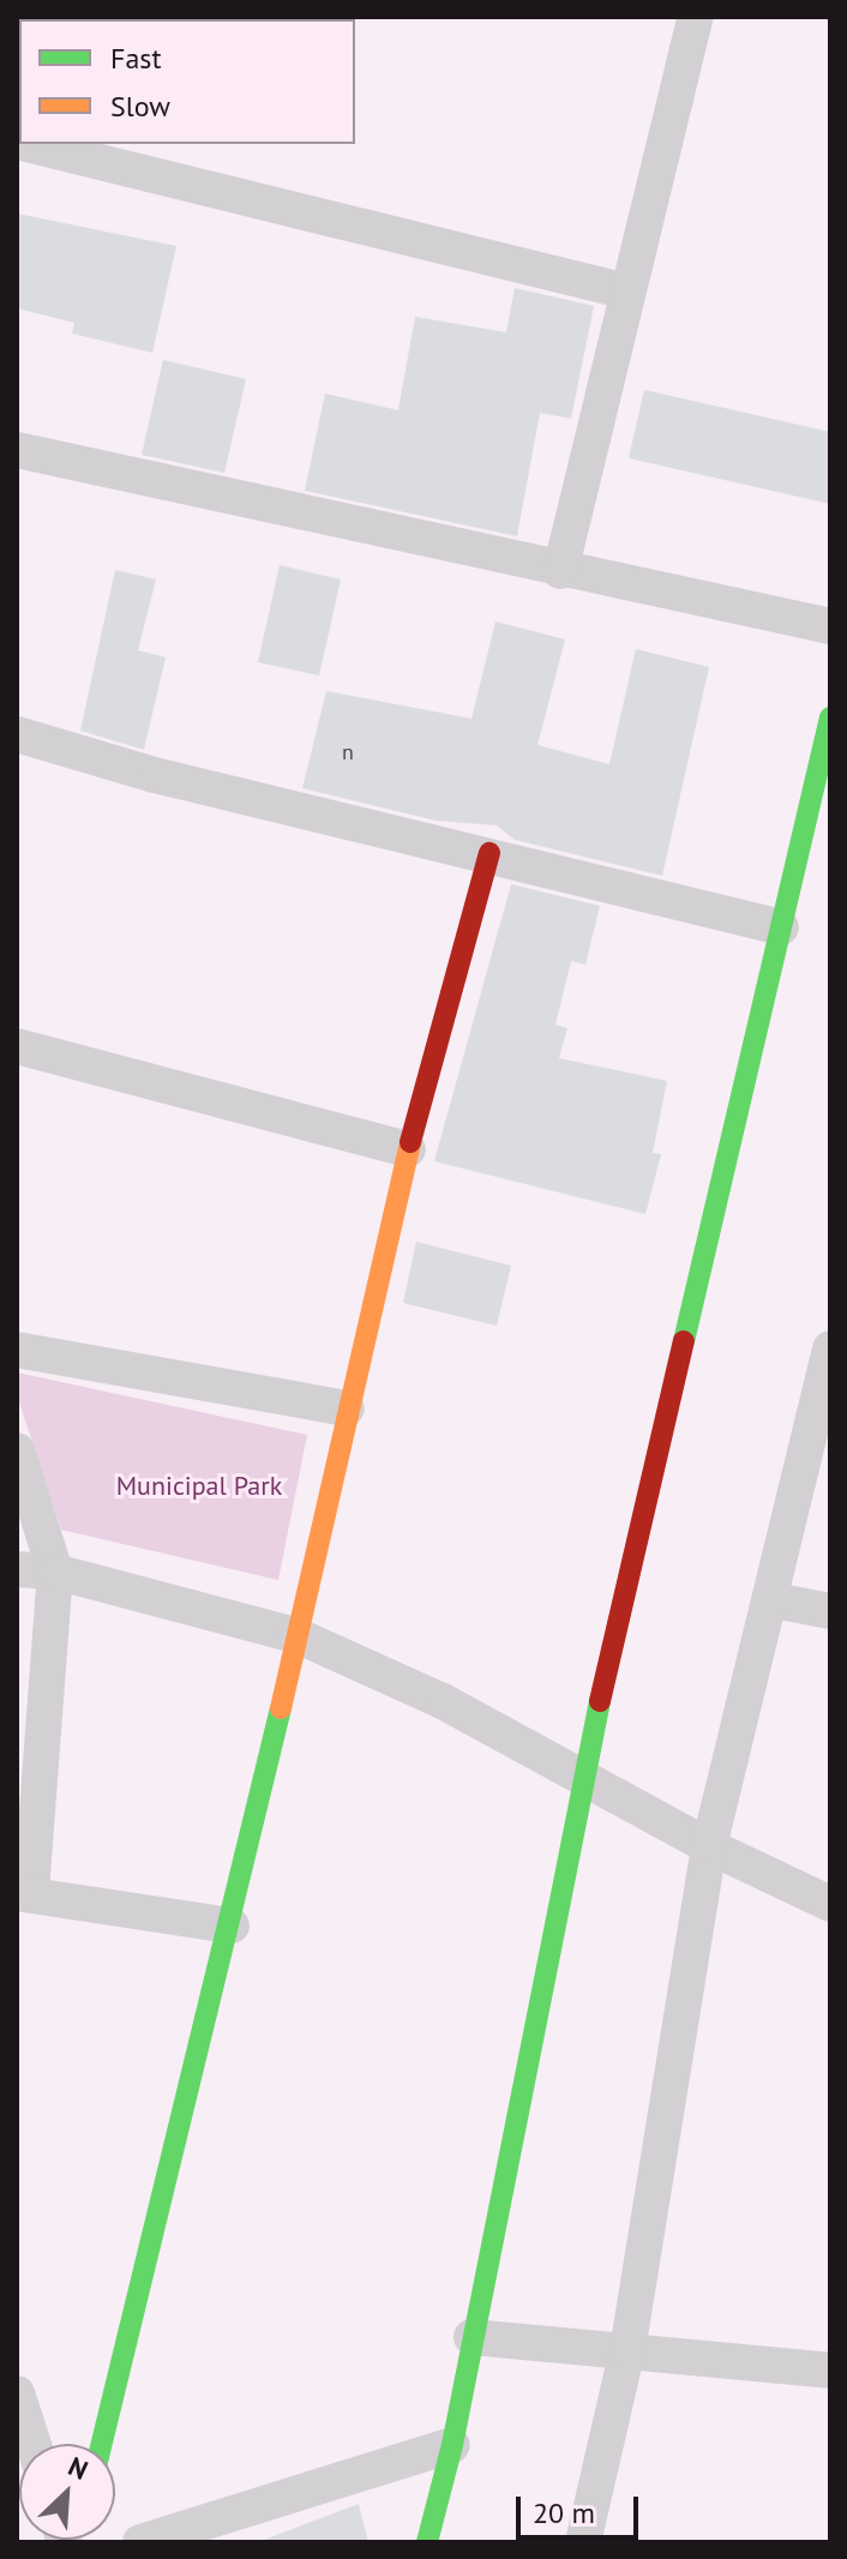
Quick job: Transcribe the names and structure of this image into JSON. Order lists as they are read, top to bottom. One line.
{"parks":["Municipal Park"],"house_numbers":["n"],"legend":["Fast","Slow"],"scale_bar":"20 m","north":"top right"}
